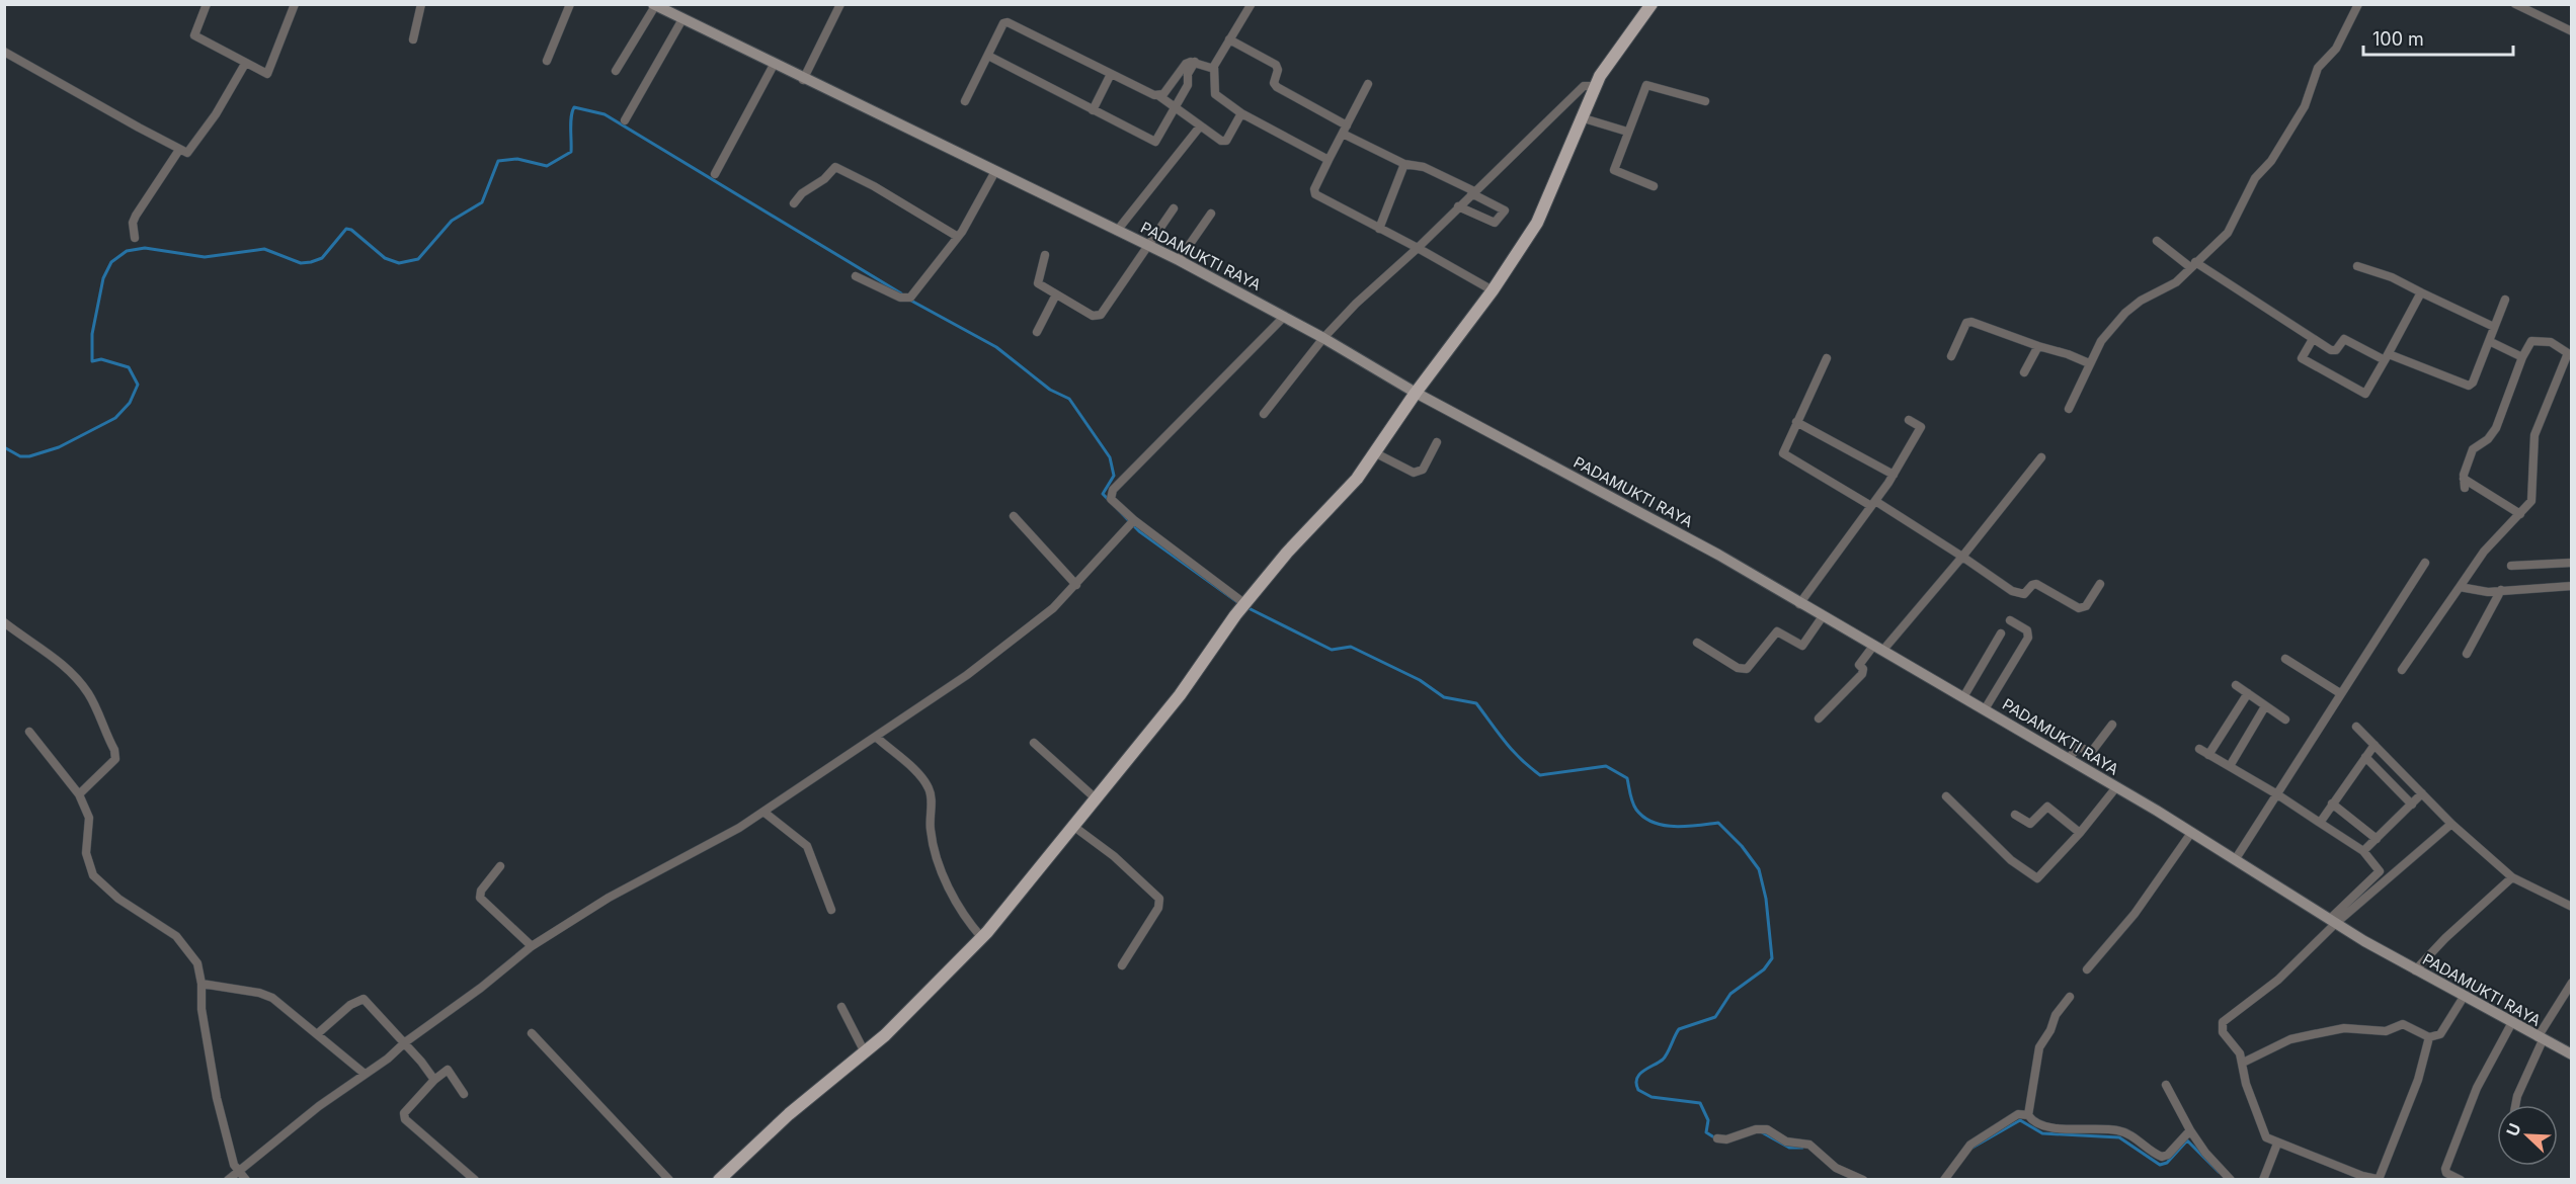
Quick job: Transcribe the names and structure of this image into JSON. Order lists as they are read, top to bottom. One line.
{"streets":{"street":["PADAMUKTI RAYA"]},"scale_bar":"100 m","north":"top left"}
